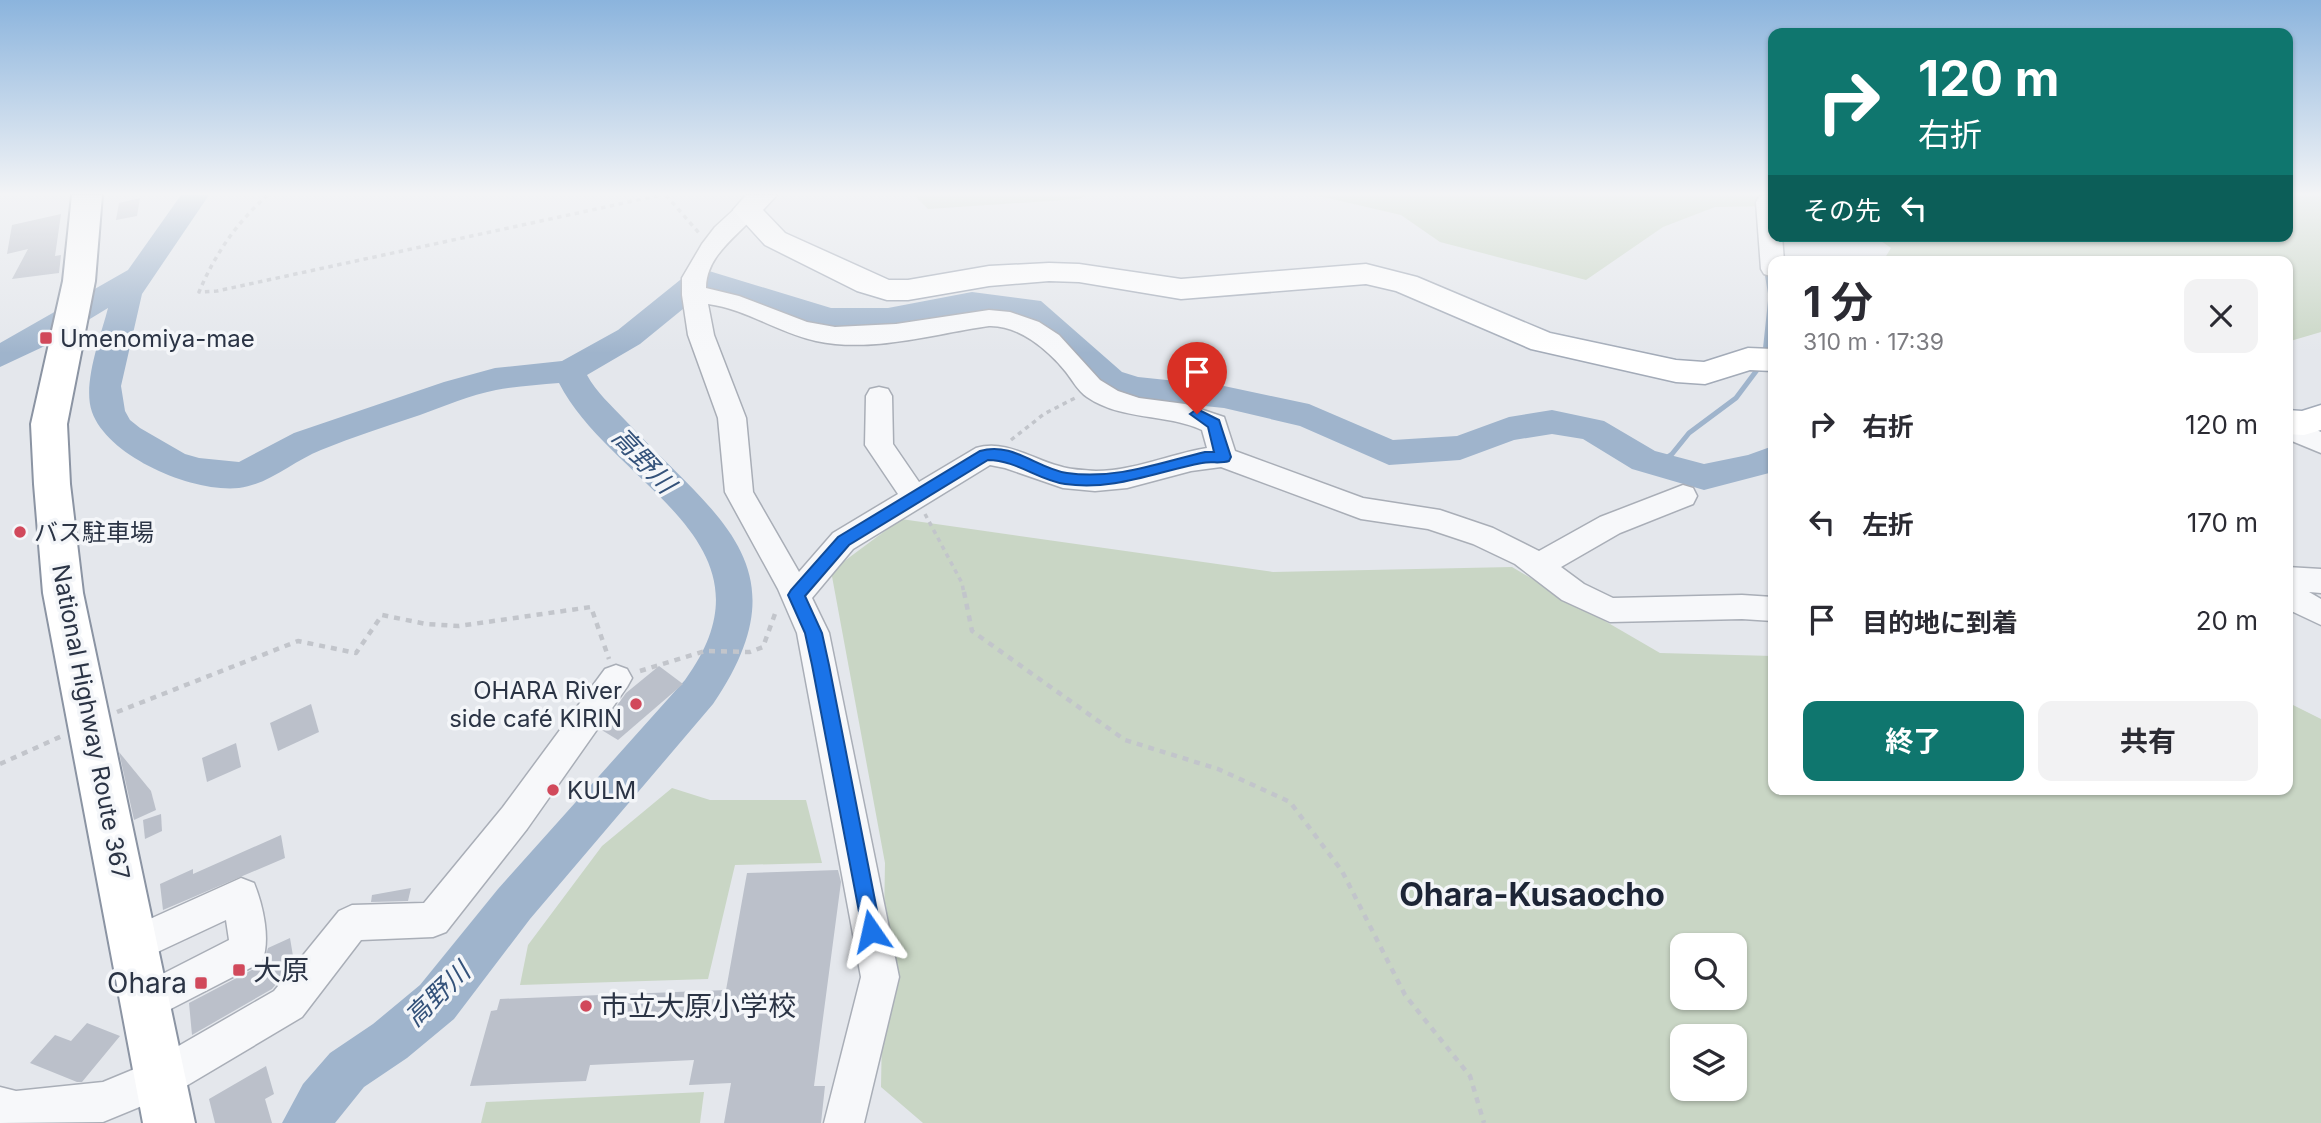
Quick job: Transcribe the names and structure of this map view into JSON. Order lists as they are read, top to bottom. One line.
{"streets":{"highway":["National Highway Route 367"]},"districts":["Ohara-Kusaocho"],"water":["高野川"],"places":{"transit":["Umenomiya-mae","大原","Ohara"],"other":["バス駐車場","OHARA River side café KIRIN","KULM","市立大原小学校"]},"page":{"turn":["120 m","右折"],"then":"その先","heading":["1 分","310 m · 17:39"],"list":[{"name":"右折","value":"120 m"},{"name":"左折","value":"170 m"},{"name":"目的地に到着","value":"20 m"}],"buttons":["終了","共有"]}}
